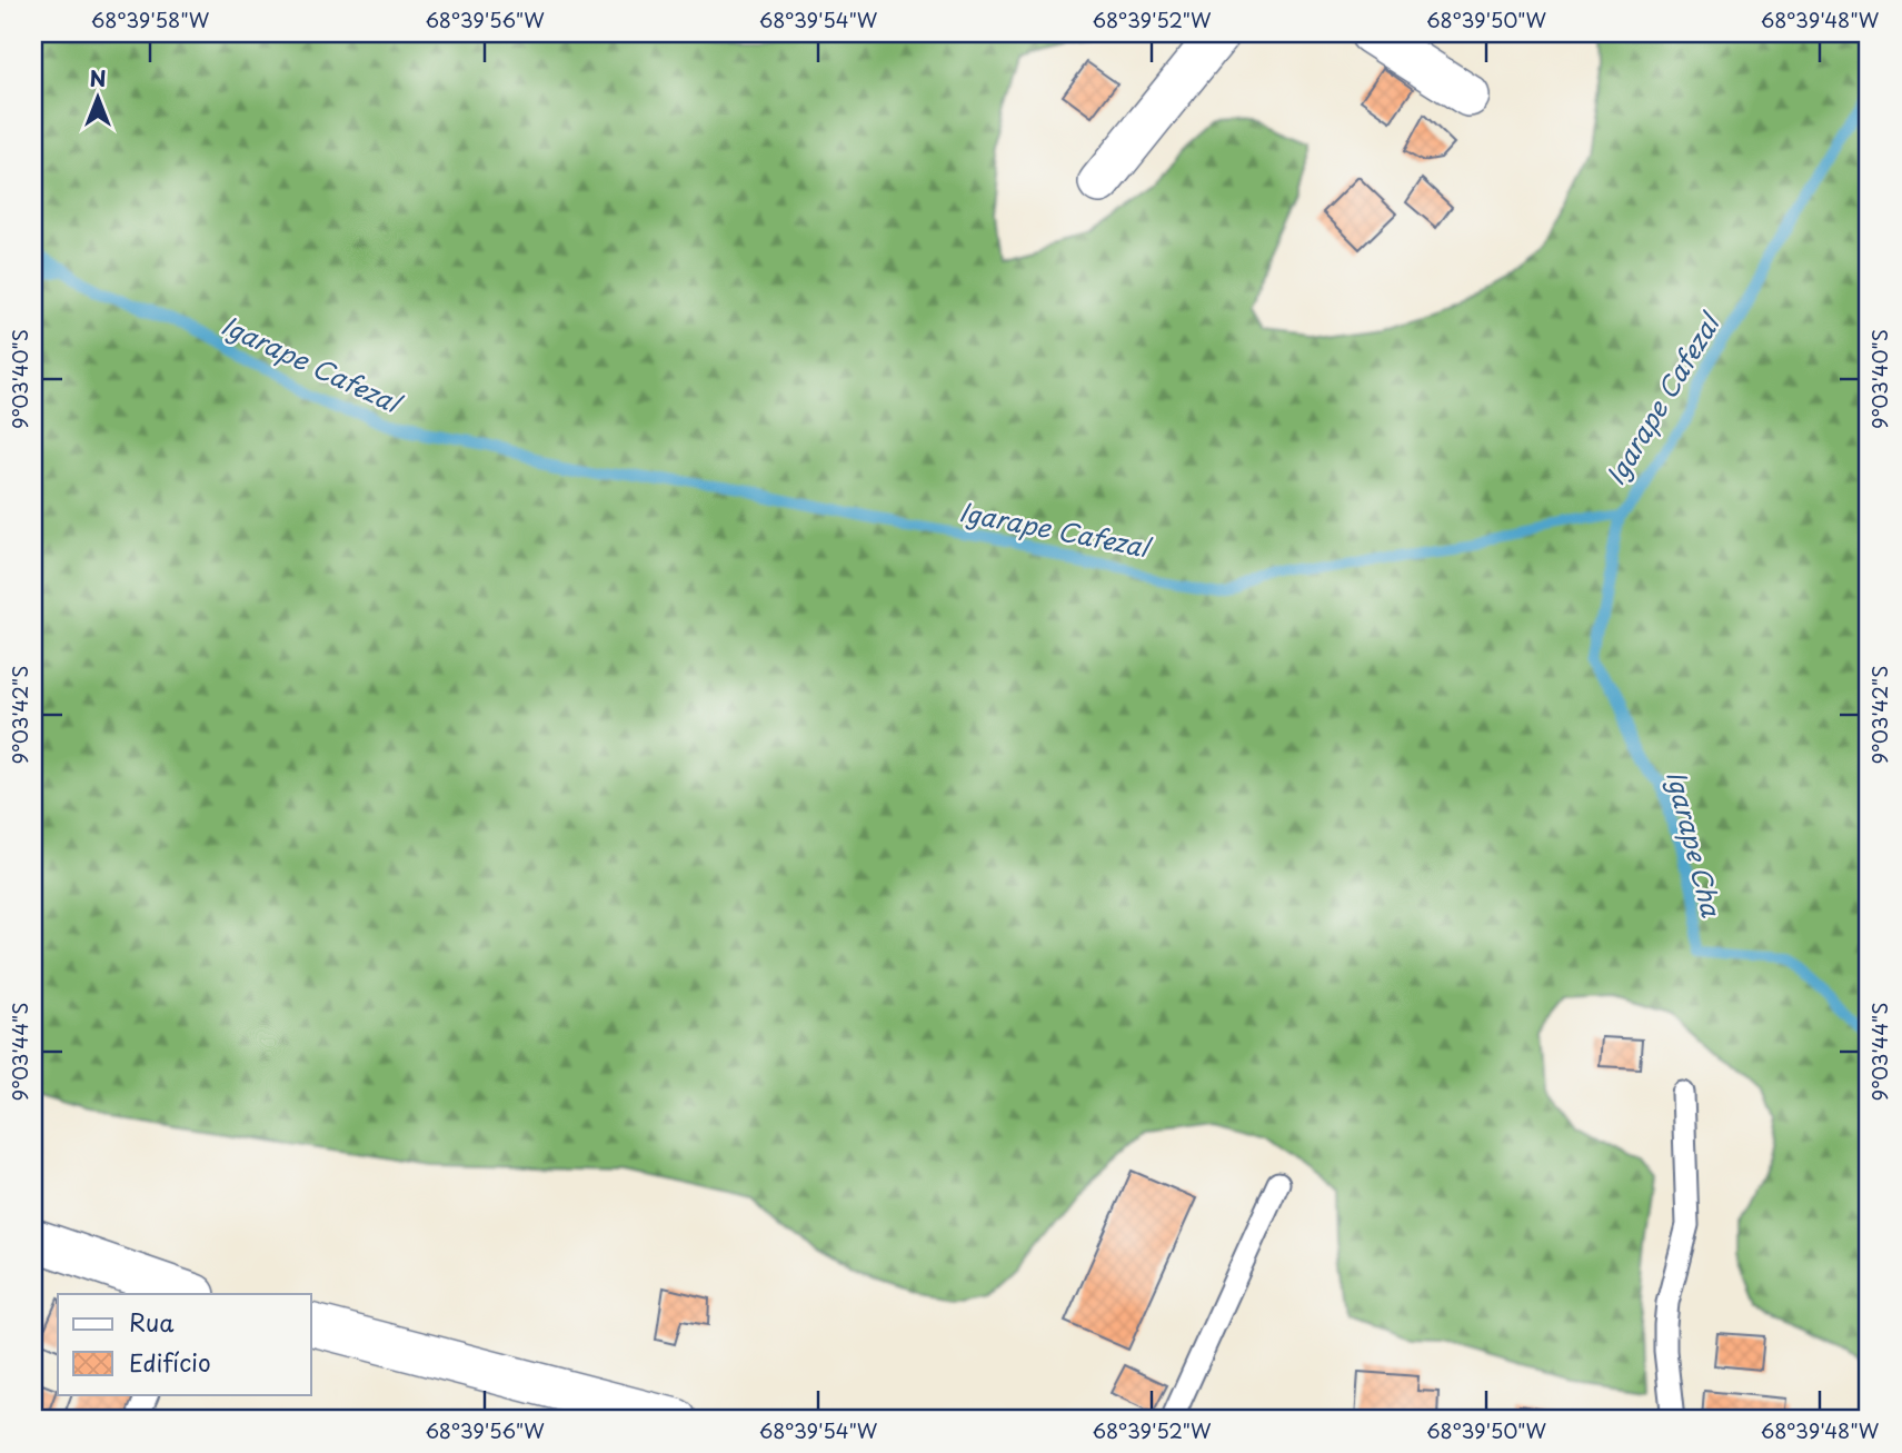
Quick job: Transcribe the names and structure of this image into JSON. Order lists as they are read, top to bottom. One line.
{"water":["Igarape Cafezal","Igarape Cha"],"legend":["Rua","Edifício"],"north":"top","coordinates":["68°39'58\"W","68°39'56\"W","68°39'54\"W","68°39'52\"W","68°39'50\"W","68°39'48\"W","9°03'40\"S","9°03'42\"S","9°03'44\"S"]}
